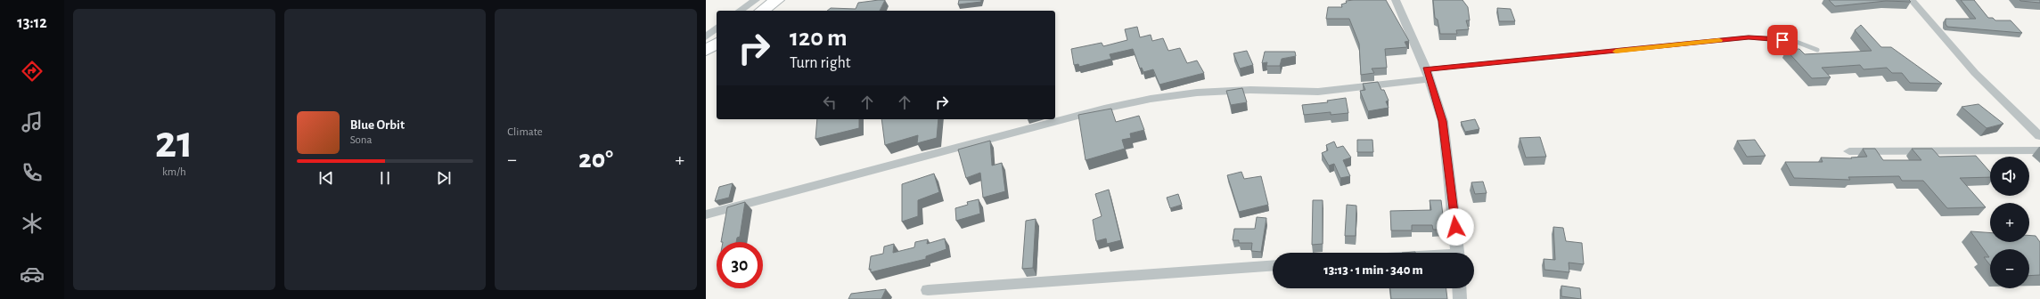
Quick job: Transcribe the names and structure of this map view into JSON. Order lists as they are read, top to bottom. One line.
{"page":{"tabs":"13:12","tile":[["21","km/h"],"Climate"],"turn":["120 m","Turn right"],"song":["Blue Orbit","Sona"],"heat":["−","20°","+"],"map_buttons":["+","−"],"limit":"30","trip":"13:13 · 1 min · 340 m"}}
